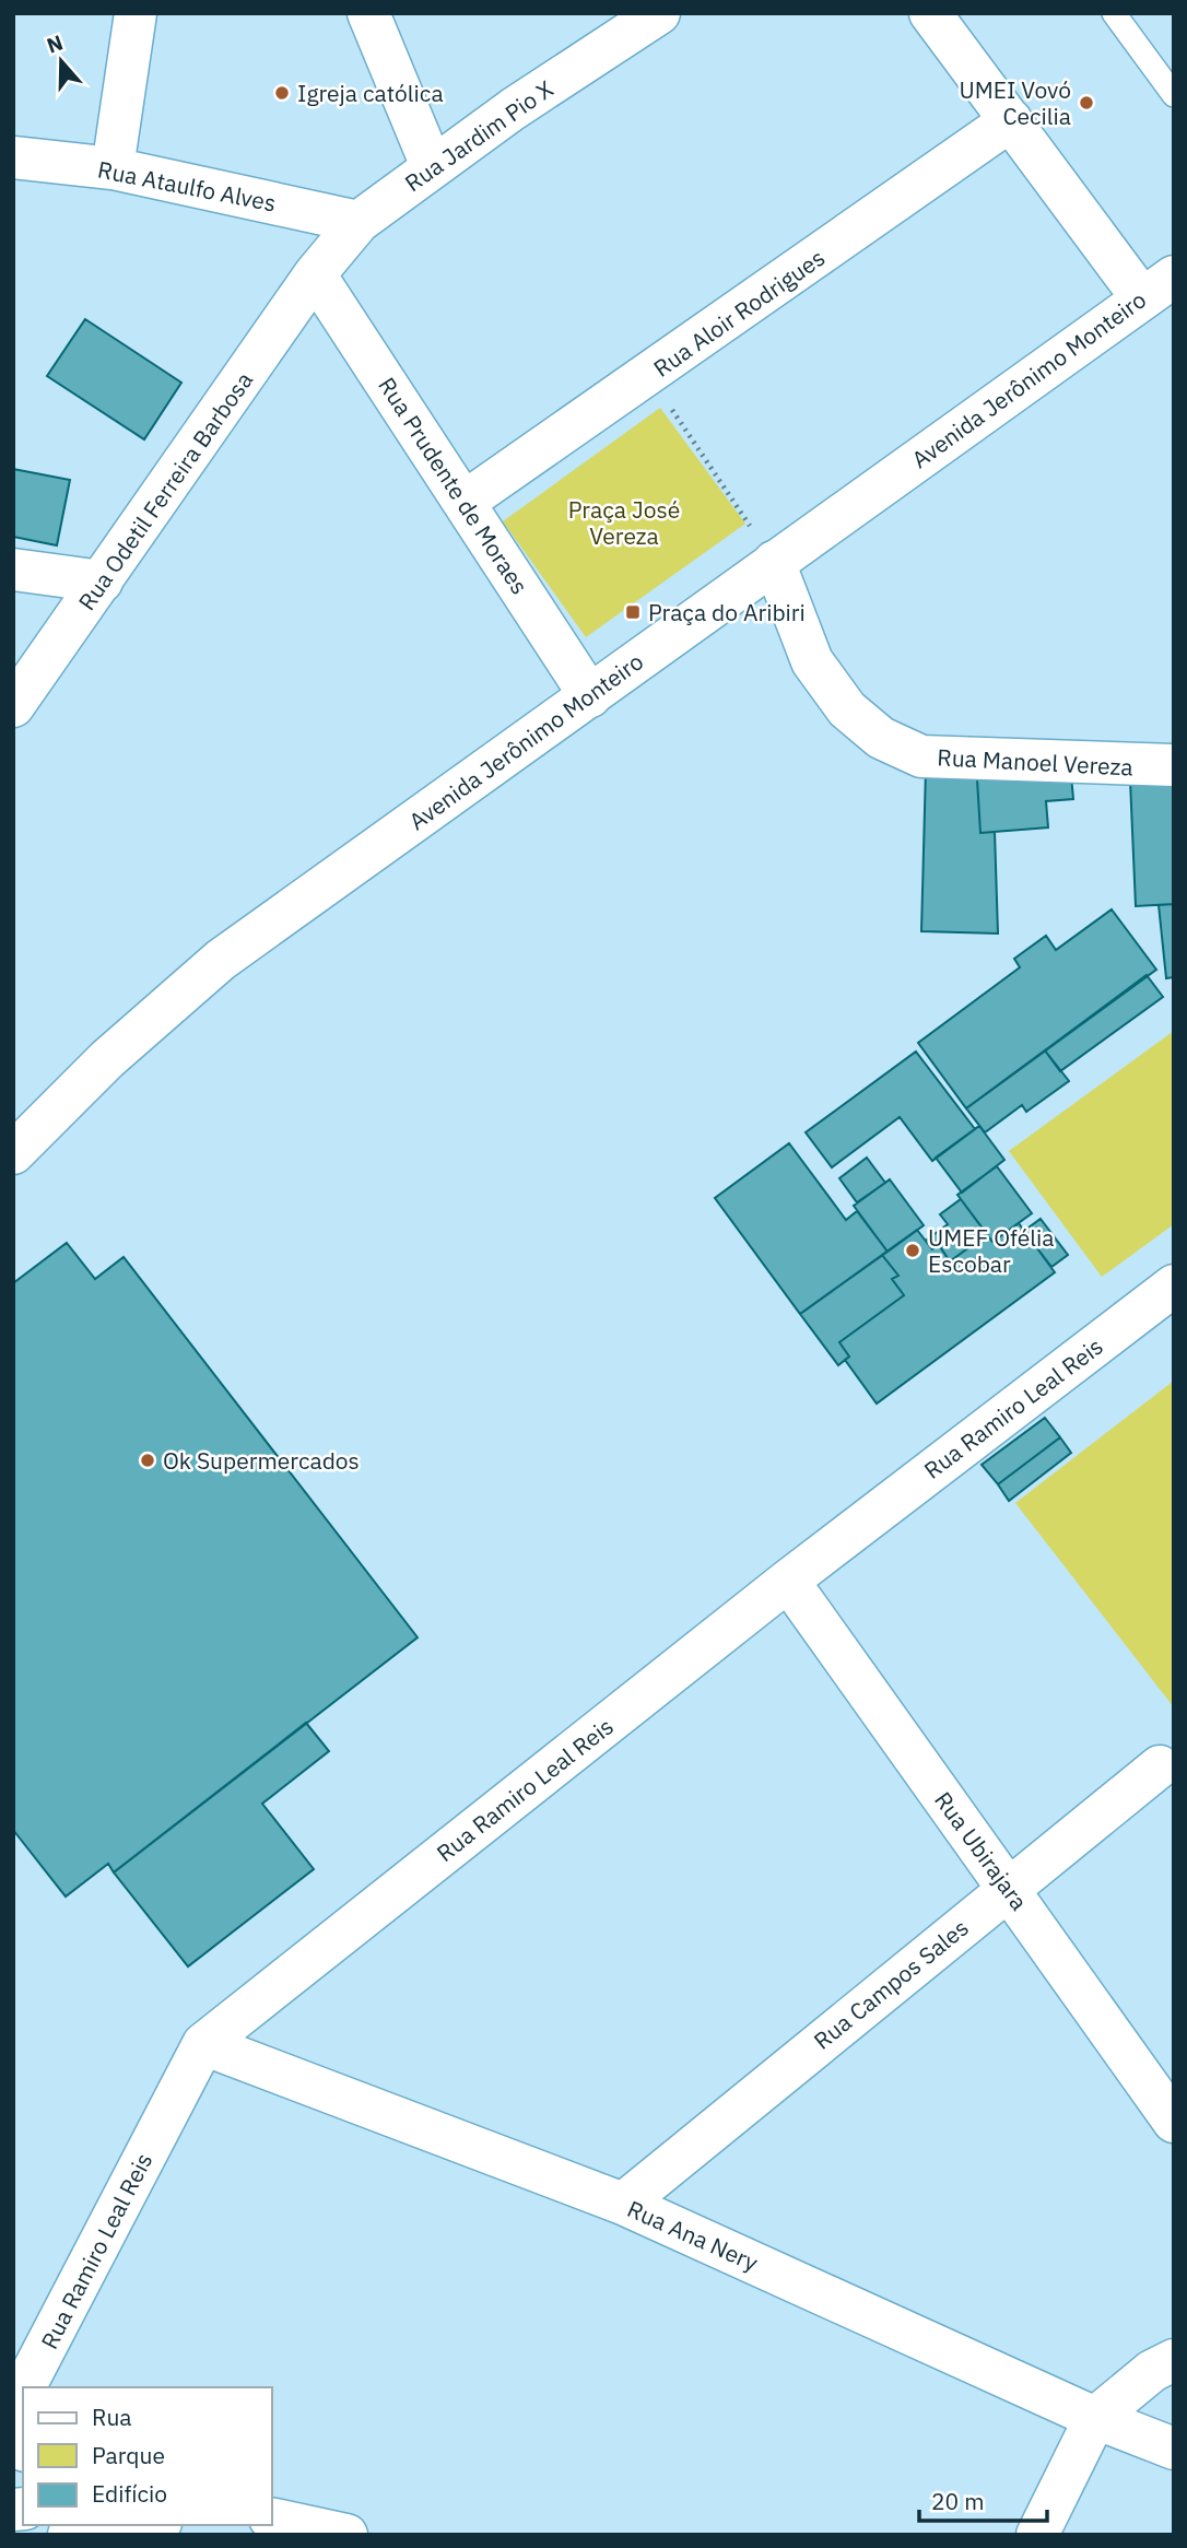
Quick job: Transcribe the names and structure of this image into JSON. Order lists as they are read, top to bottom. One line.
{"streets":{"street":["Rua Jardim Pio X","Rua Ataulfo Alves","Rua Aloir Rodrigues","Avenida Jerônimo Monteiro","Rua Prudente de Moraes","Rua Odetil Ferreira Barbosa","Rua Manoel Vereza","Rua Ramiro Leal Reis","Rua Ubirajara","Rua Campos Sales","Rua Ana Nery"]},"crossings":[["Rua Jardim Pio X","Rua Ataulfo Alves"],["Rua Jardim Pio X","Rua Prudente de Moraes"],["Rua Jardim Pio X","Rua Odetil Ferreira Barbosa"],["Rua Aloir Rodrigues","Rua Prudente de Moraes"],["Avenida Jerônimo Monteiro","Rua Prudente de Moraes"],["Avenida Jerônimo Monteiro","Rua Manoel Vereza"],["Rua Prudente de Moraes","Rua Odetil Ferreira Barbosa"],["Rua Ramiro Leal Reis","Rua Ubirajara"],["Rua Ramiro Leal Reis","Rua Ana Nery"],["Rua Ubirajara","Rua Campos Sales"],["Rua Campos Sales","Rua Ana Nery"]],"parks":["Praça José Vereza"],"places":{"other":["Igreja católica","UMEI Vovó Cecilia","UMEF Ofélia Escobar","Ok Supermercados"],"transit":["Praça do Aribiri"]},"legend":["Rua","Parque","Edifício"],"scale_bar":"20 m","north":"top"}
